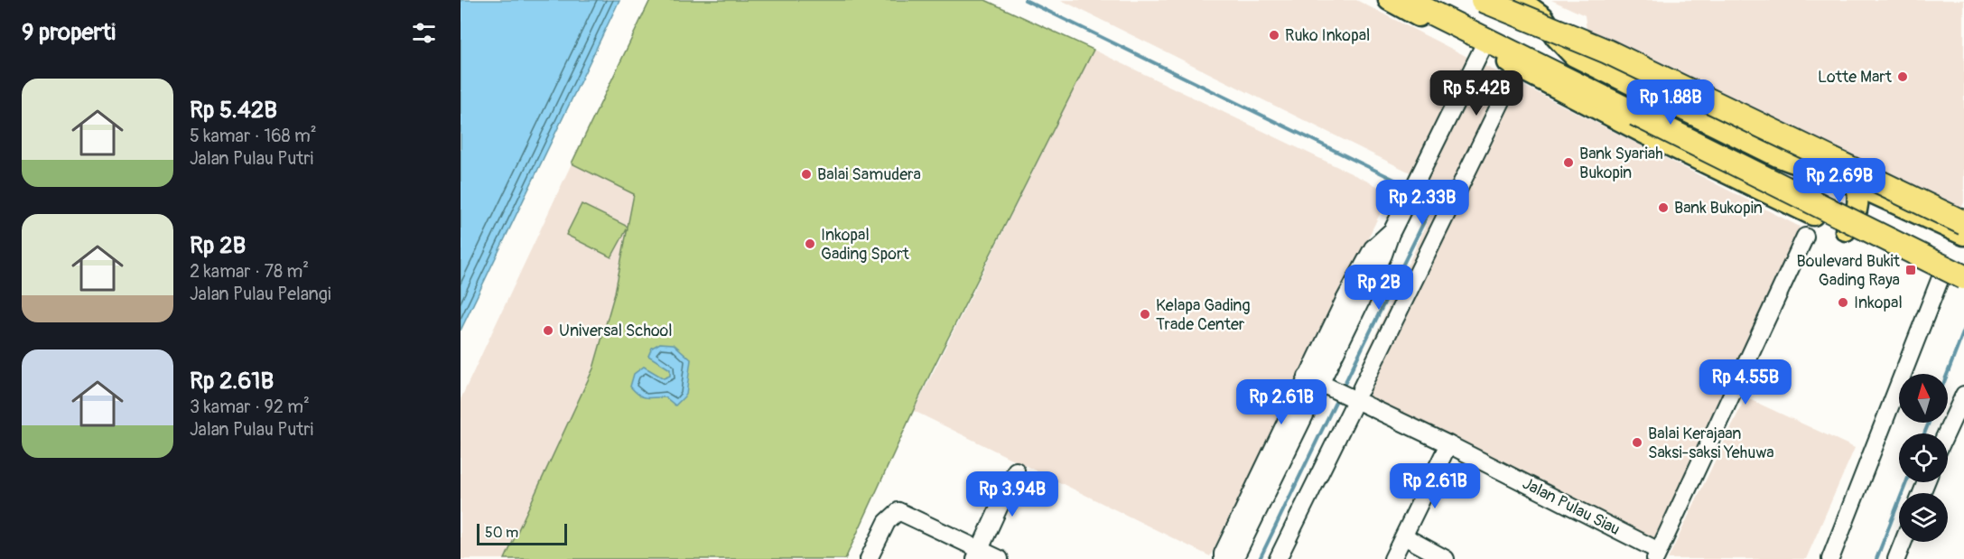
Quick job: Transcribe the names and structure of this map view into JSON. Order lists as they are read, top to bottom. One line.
{"streets":{"street":["Jalan Pulau Siau"]},"places":{"other":["Ruko Inkopal","Lotte Mart","Bank Syariah Bukopin","Balai Samudera","Bank Bukopin","Inkopal Gading Sport","Inkopal","Kelapa Gading Trade Center","Universal School","Balai Kerajaan Saksi-saksi Yehuwa"],"transit":["Boulevard Bukit Gading Raya"]},"scale_bar":"50 m","north":"top","page":{"heading":"9 properti","list":[{"name":"Rp 5.42B","note":"5 kamar · 168 m² · Jalan Pulau Putri"},{"name":"Rp 2B","note":"2 kamar · 78 m² · Jalan Pulau Pelangi"},{"name":"Rp 2.61B","note":"3 kamar · 92 m² · Jalan Pulau Putri"}],"price":["Rp 5.42B","Rp 1.88B","Rp 2.69B","Rp 2.33B","Rp 2B","Rp 4.55B","Rp 2.61B","Rp 2.61B","Rp 3.94B"],"scale":"50 m"}}
